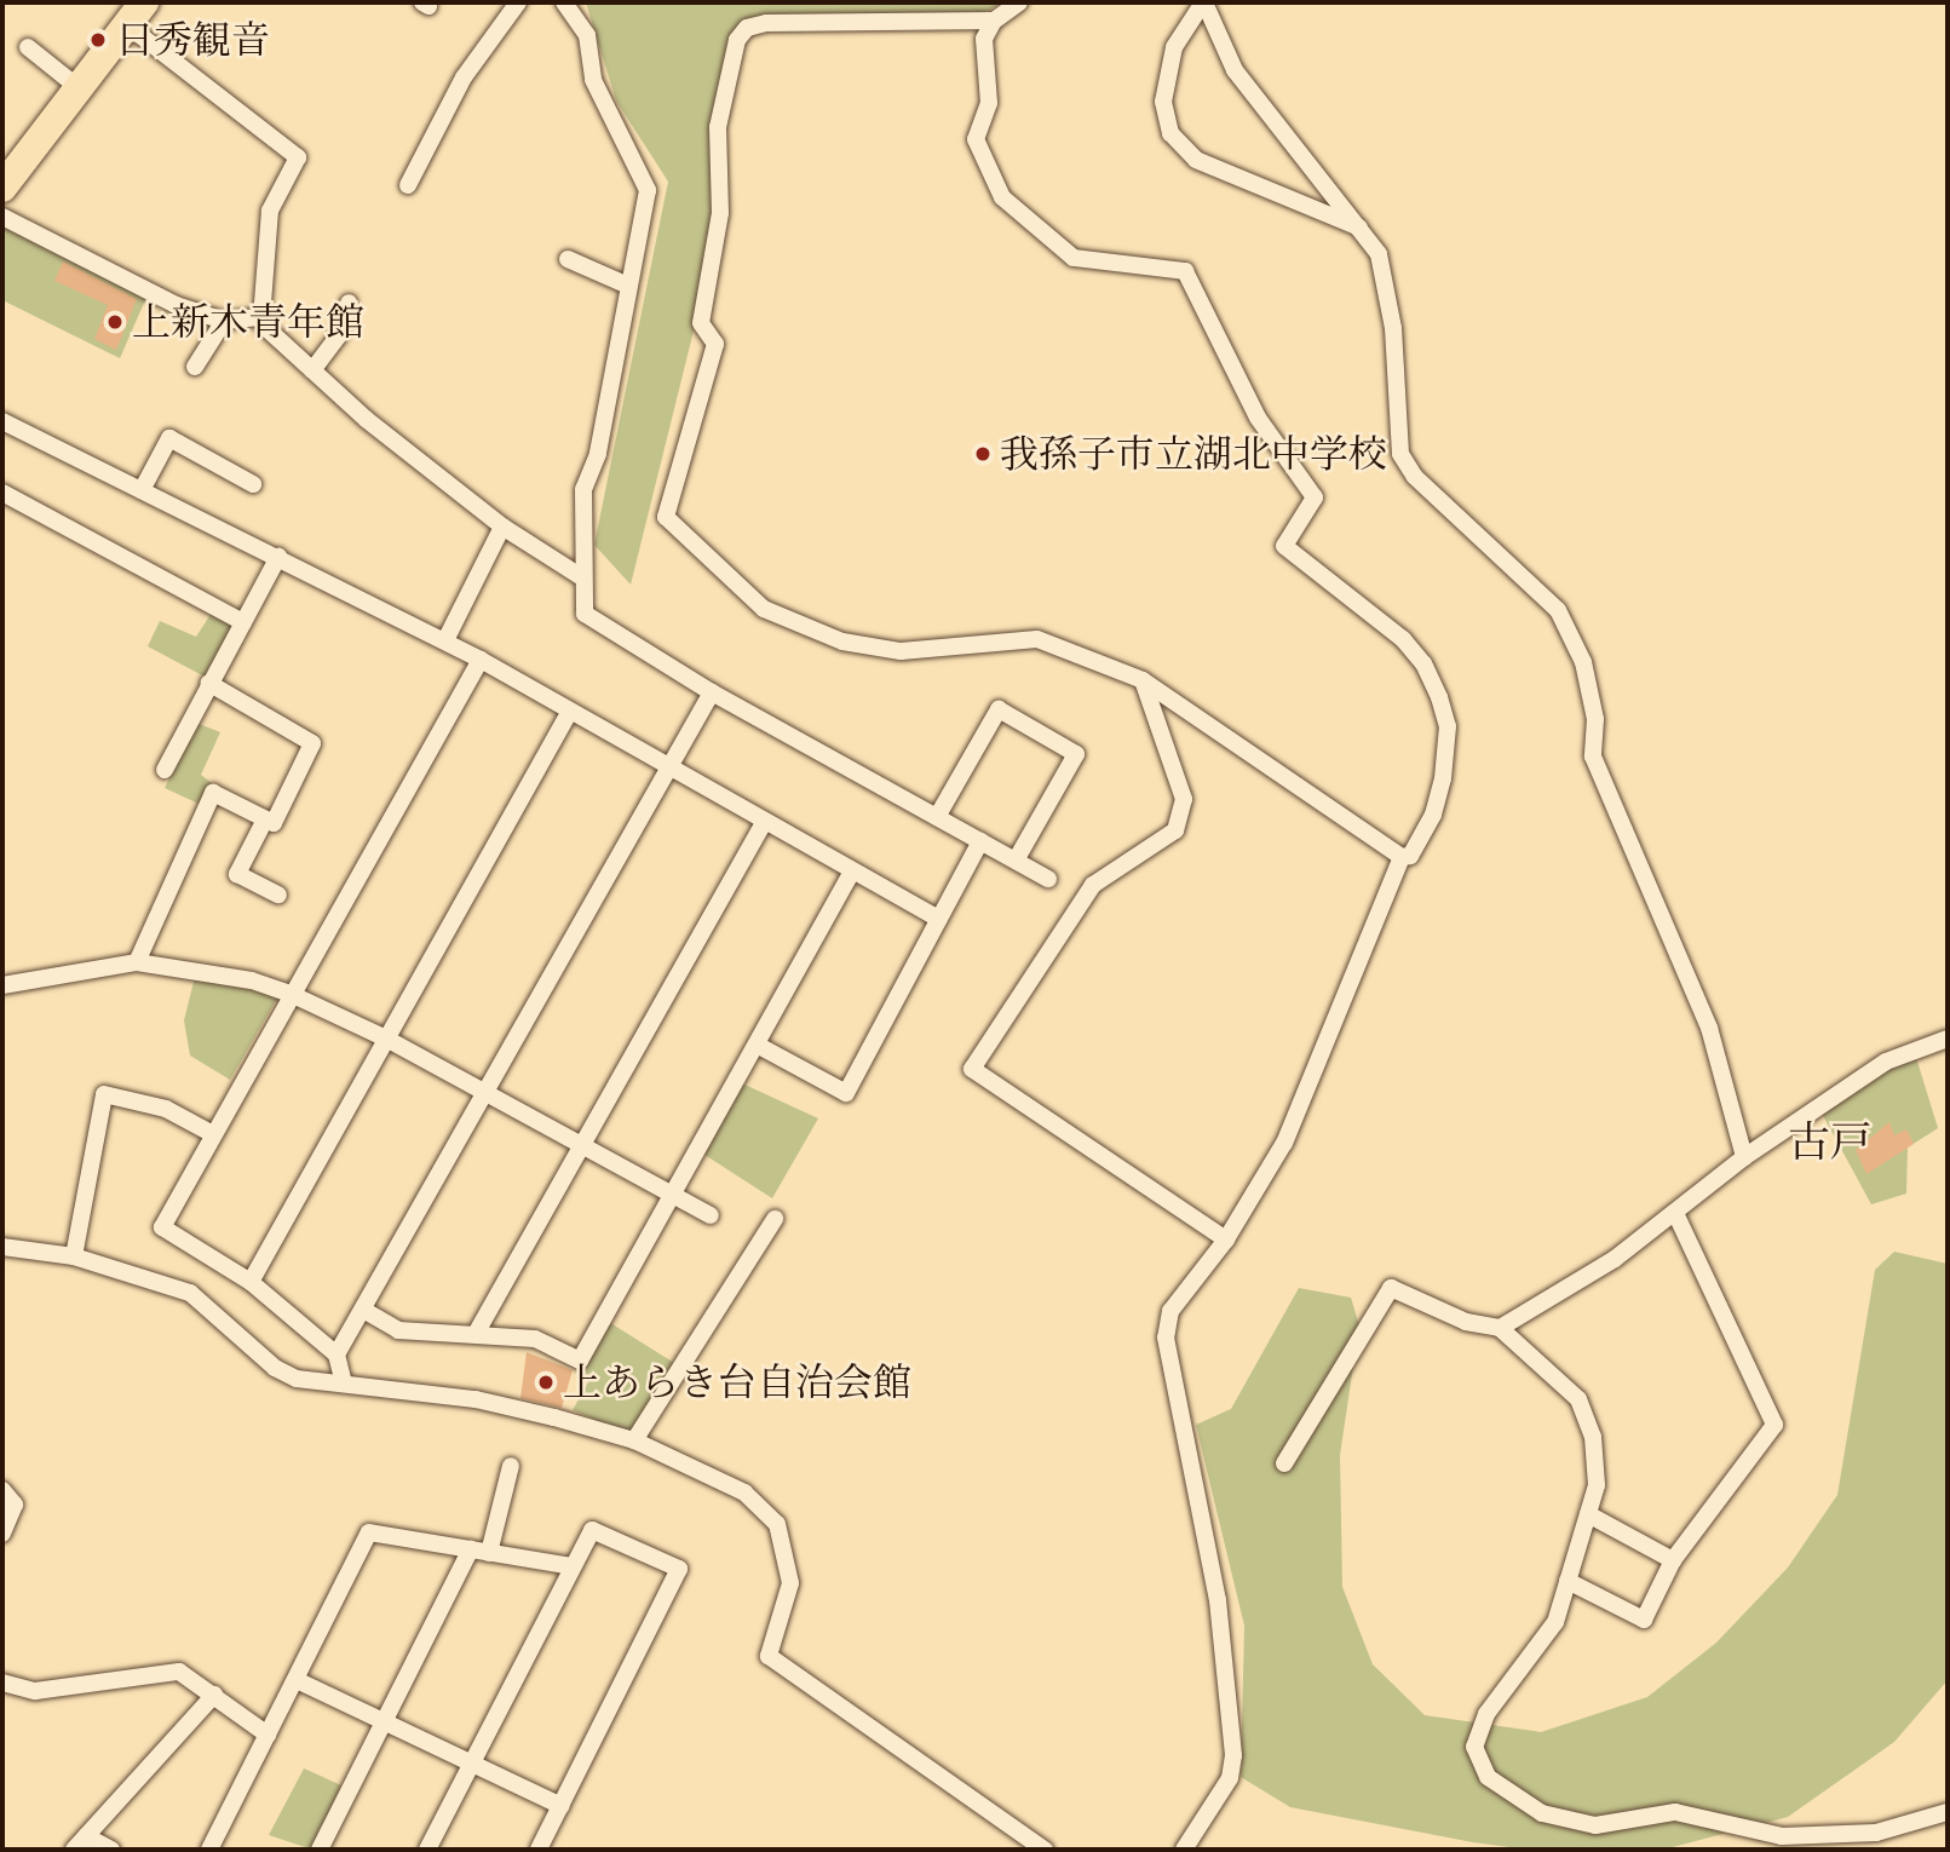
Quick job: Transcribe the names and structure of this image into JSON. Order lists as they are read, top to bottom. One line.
{"districts":["古戸"],"places":["日秀観音","上新木青年館","我孫子市立湖北中学校","上あらき台自治会館"]}
